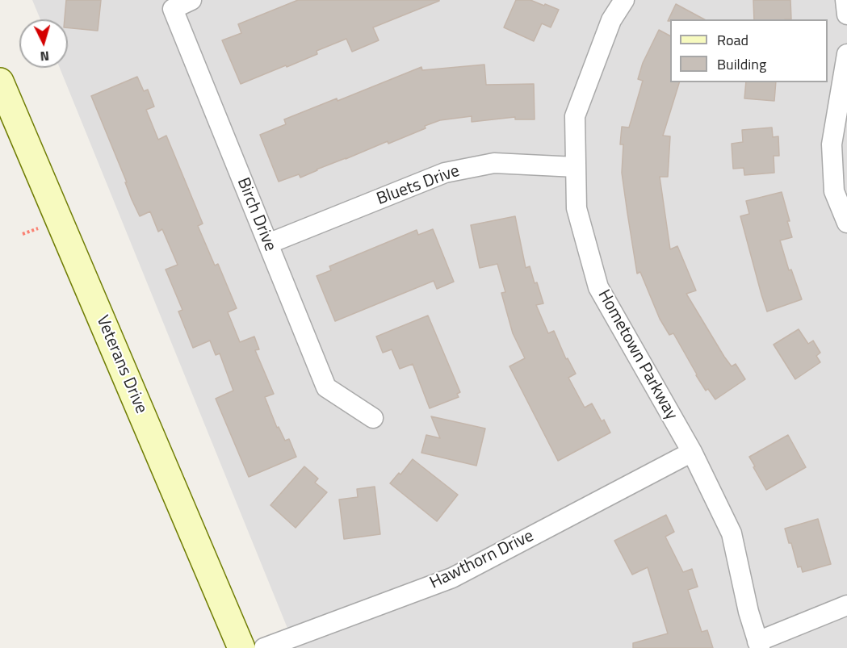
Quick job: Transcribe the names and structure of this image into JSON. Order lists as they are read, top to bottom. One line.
{"streets":{"main road":["Veterans Drive"],"street":["Bluets Drive","Birch Drive","Hometown Parkway","Hawthorn Drive"]},"crossings":[["Bluets Drive","Birch Drive"],["Bluets Drive","Hometown Parkway"],["Hometown Parkway","Hawthorn Drive"]],"legend":["Road","Building"],"north":"bottom"}
